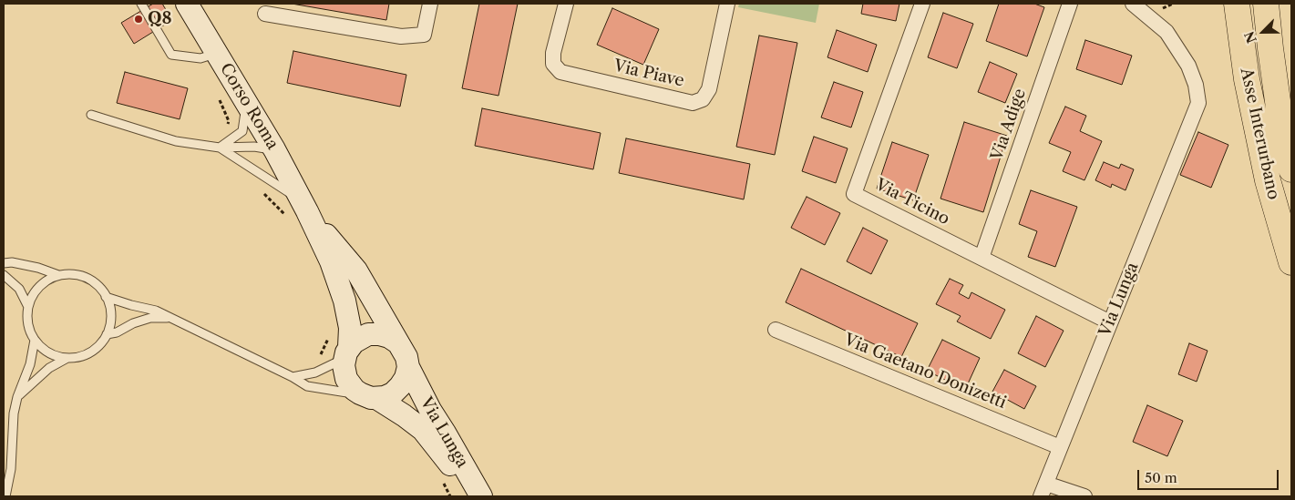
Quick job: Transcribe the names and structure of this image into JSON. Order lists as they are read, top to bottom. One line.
{"streets":{"highway":["Asse Interurbano"],"street":["Via Piave","Corso Roma","Via Adige","Via Ticino","Via Lunga","Via Gaetano Donizetti"]},"crossings":[["Corso Roma","Via Lunga"],["Via Adige","Via Ticino"],["Via Ticino","Via Lunga"],["Via Lunga","Via Gaetano Donizetti"]],"places":["Q8"],"scale_bar":"50 m","north":"bottom left"}
